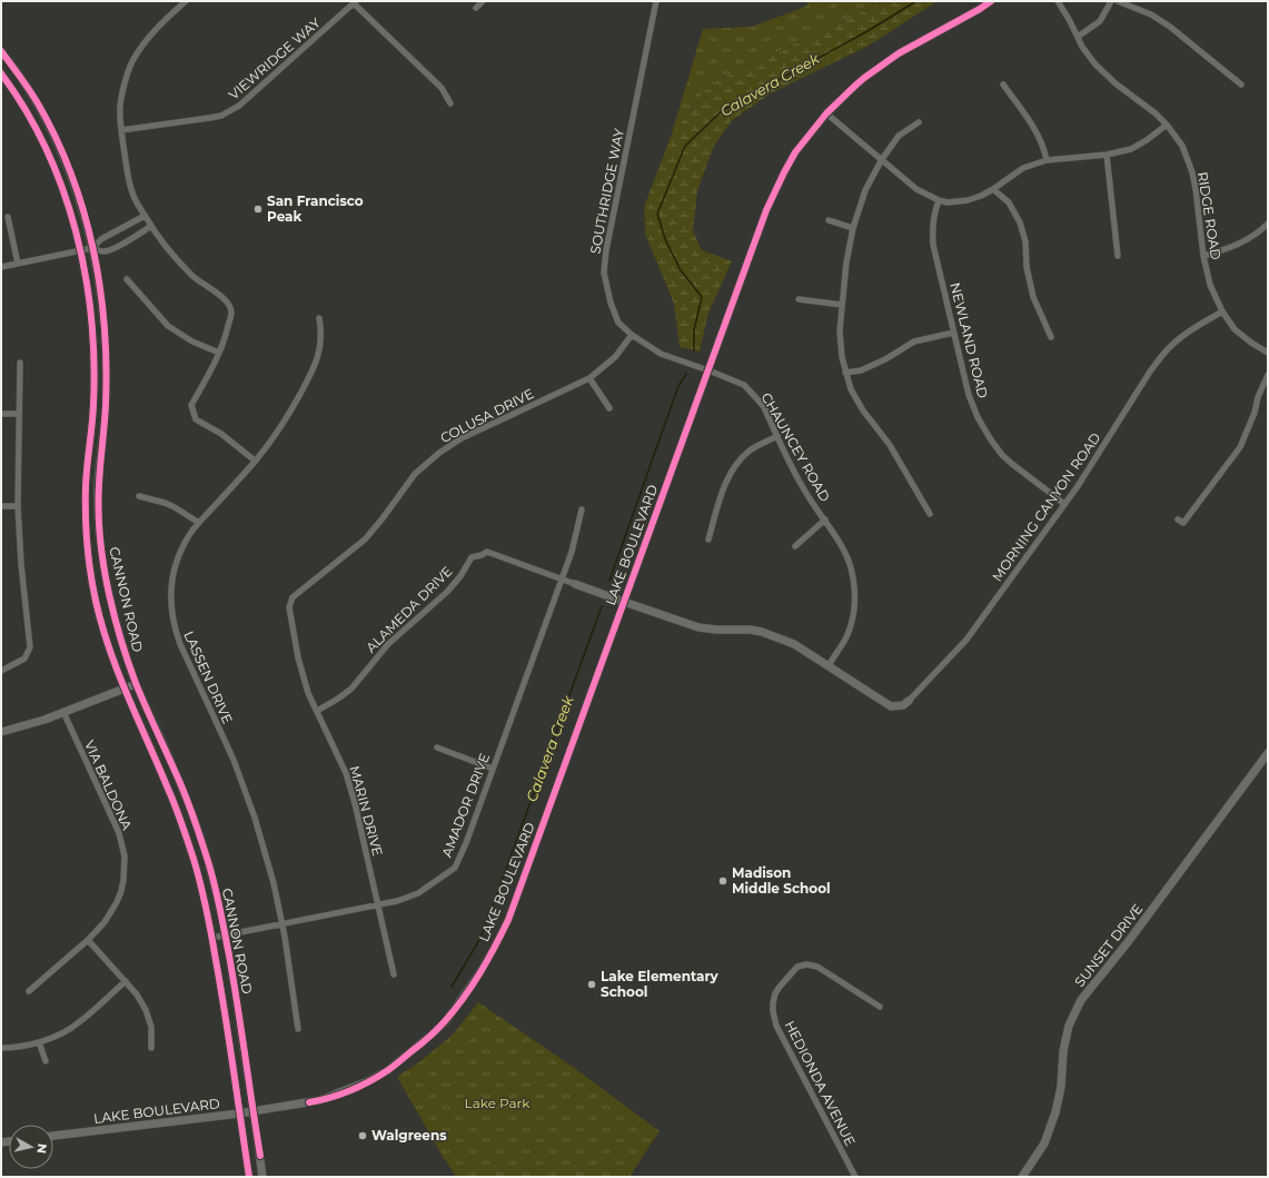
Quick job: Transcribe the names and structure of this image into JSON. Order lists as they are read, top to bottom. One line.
{"streets":{"main road":["LAKE BOULEVARD","CANNON ROAD","ALAMEDA DRIVE","SUNSET DRIVE"],"street":["VIEWRIDGE WAY","SOUTHRIDGE WAY","RIDGE ROAD","NEWLAND ROAD","COLUSA DRIVE","CHAUNCEY ROAD","MORNING CANYON ROAD","LASSEN DRIVE","VIA BALDONA","AMADOR DRIVE","MARIN DRIVE","HEDIONDA AVENUE"]},"crossings":[["SOUTHRIDGE WAY","COLUSA DRIVE"],["SOUTHRIDGE WAY","CHAUNCEY ROAD"],["RIDGE ROAD","MORNING CANYON ROAD"],["NEWLAND ROAD","MORNING CANYON ROAD"],["COLUSA DRIVE","MARIN DRIVE"],["CHAUNCEY ROAD","LAKE BOULEVARD"],["CHAUNCEY ROAD","ALAMEDA DRIVE"],["MORNING CANYON ROAD","ALAMEDA DRIVE"],["LAKE BOULEVARD","CANNON ROAD"],["LAKE BOULEVARD","ALAMEDA DRIVE"],["CANNON ROAD","AMADOR DRIVE"],["ALAMEDA DRIVE","AMADOR DRIVE"],["ALAMEDA DRIVE","MARIN DRIVE"],["LASSEN DRIVE","AMADOR DRIVE"],["AMADOR DRIVE","MARIN DRIVE"]],"water":["Calavera Creek"],"parks":["Lake Park"],"places":["San Francisco Peak","Madison Middle School","Lake Elementary School","Walgreens"],"north":"right"}
